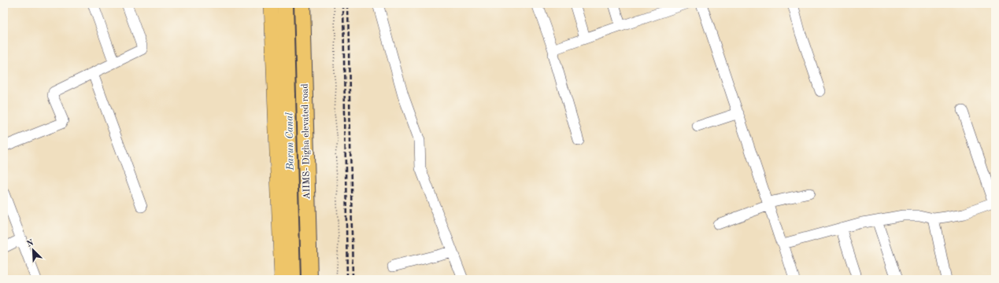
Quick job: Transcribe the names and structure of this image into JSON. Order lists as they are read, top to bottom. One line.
{"streets":{"highway":["AIIMS- Digha elevated road"]},"water":["Barun Canal"],"north":"top left"}
